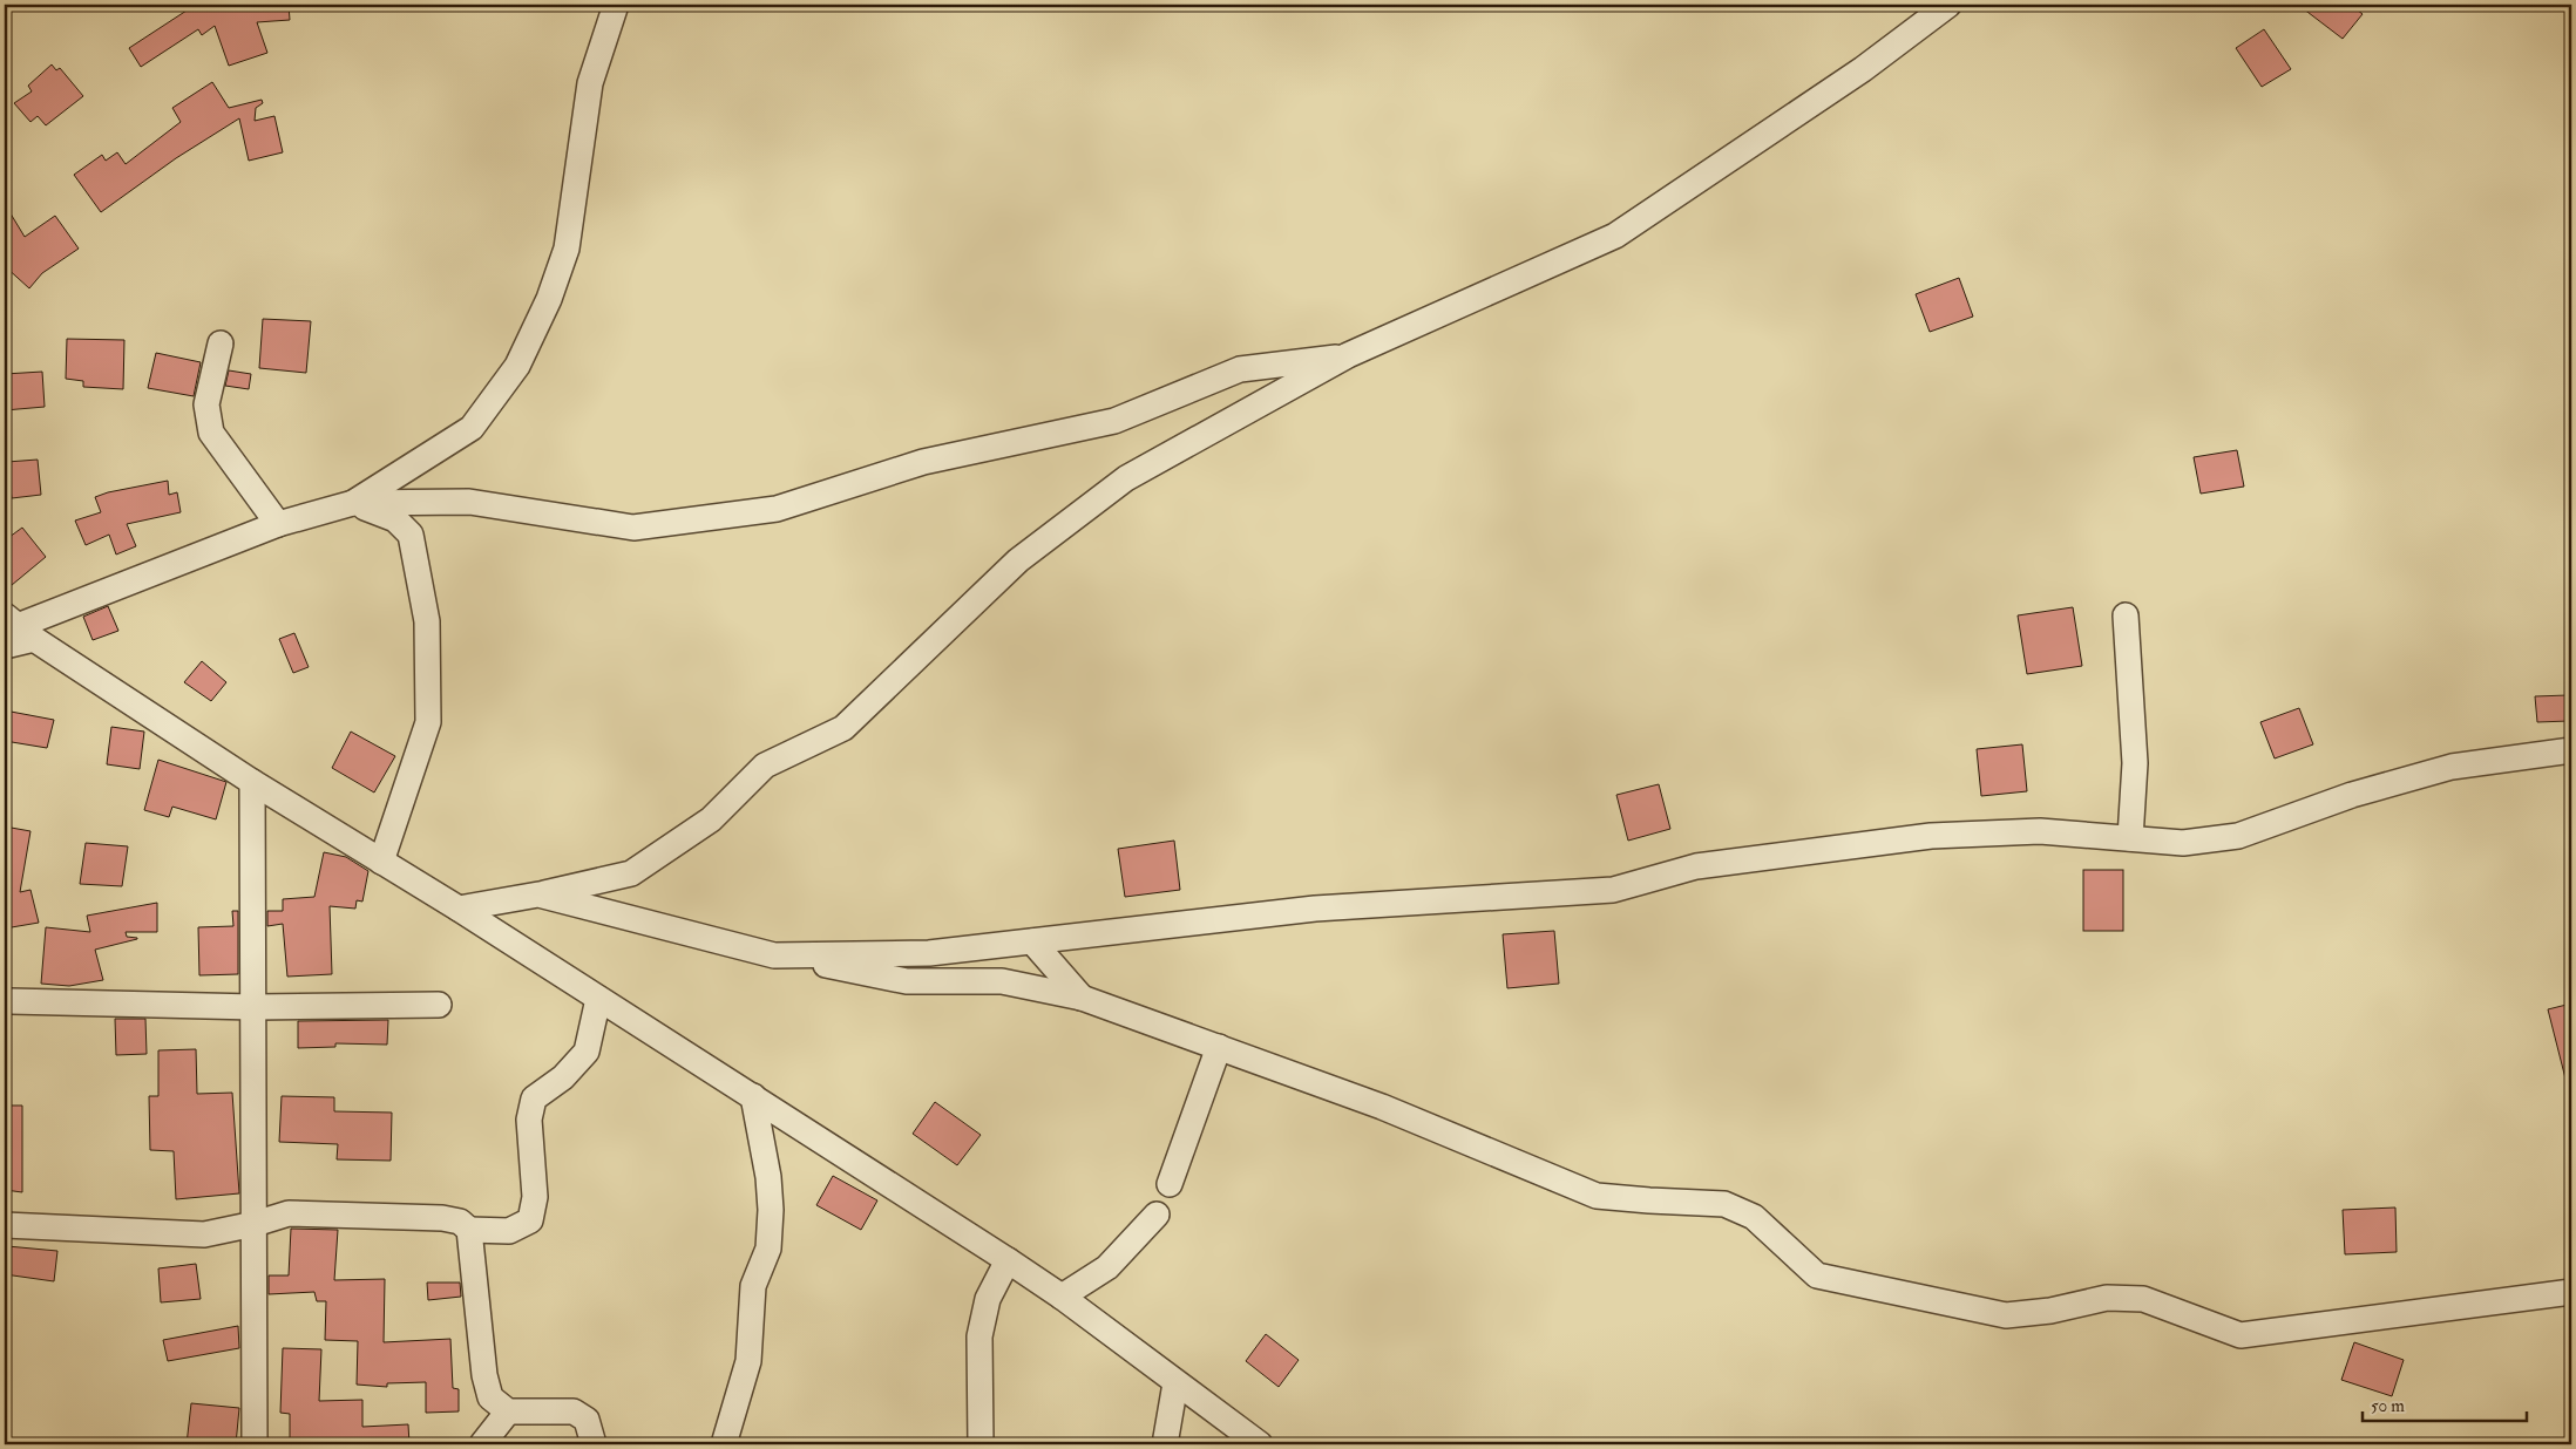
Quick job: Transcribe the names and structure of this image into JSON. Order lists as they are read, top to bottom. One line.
{"scale_bar":"50 m"}
